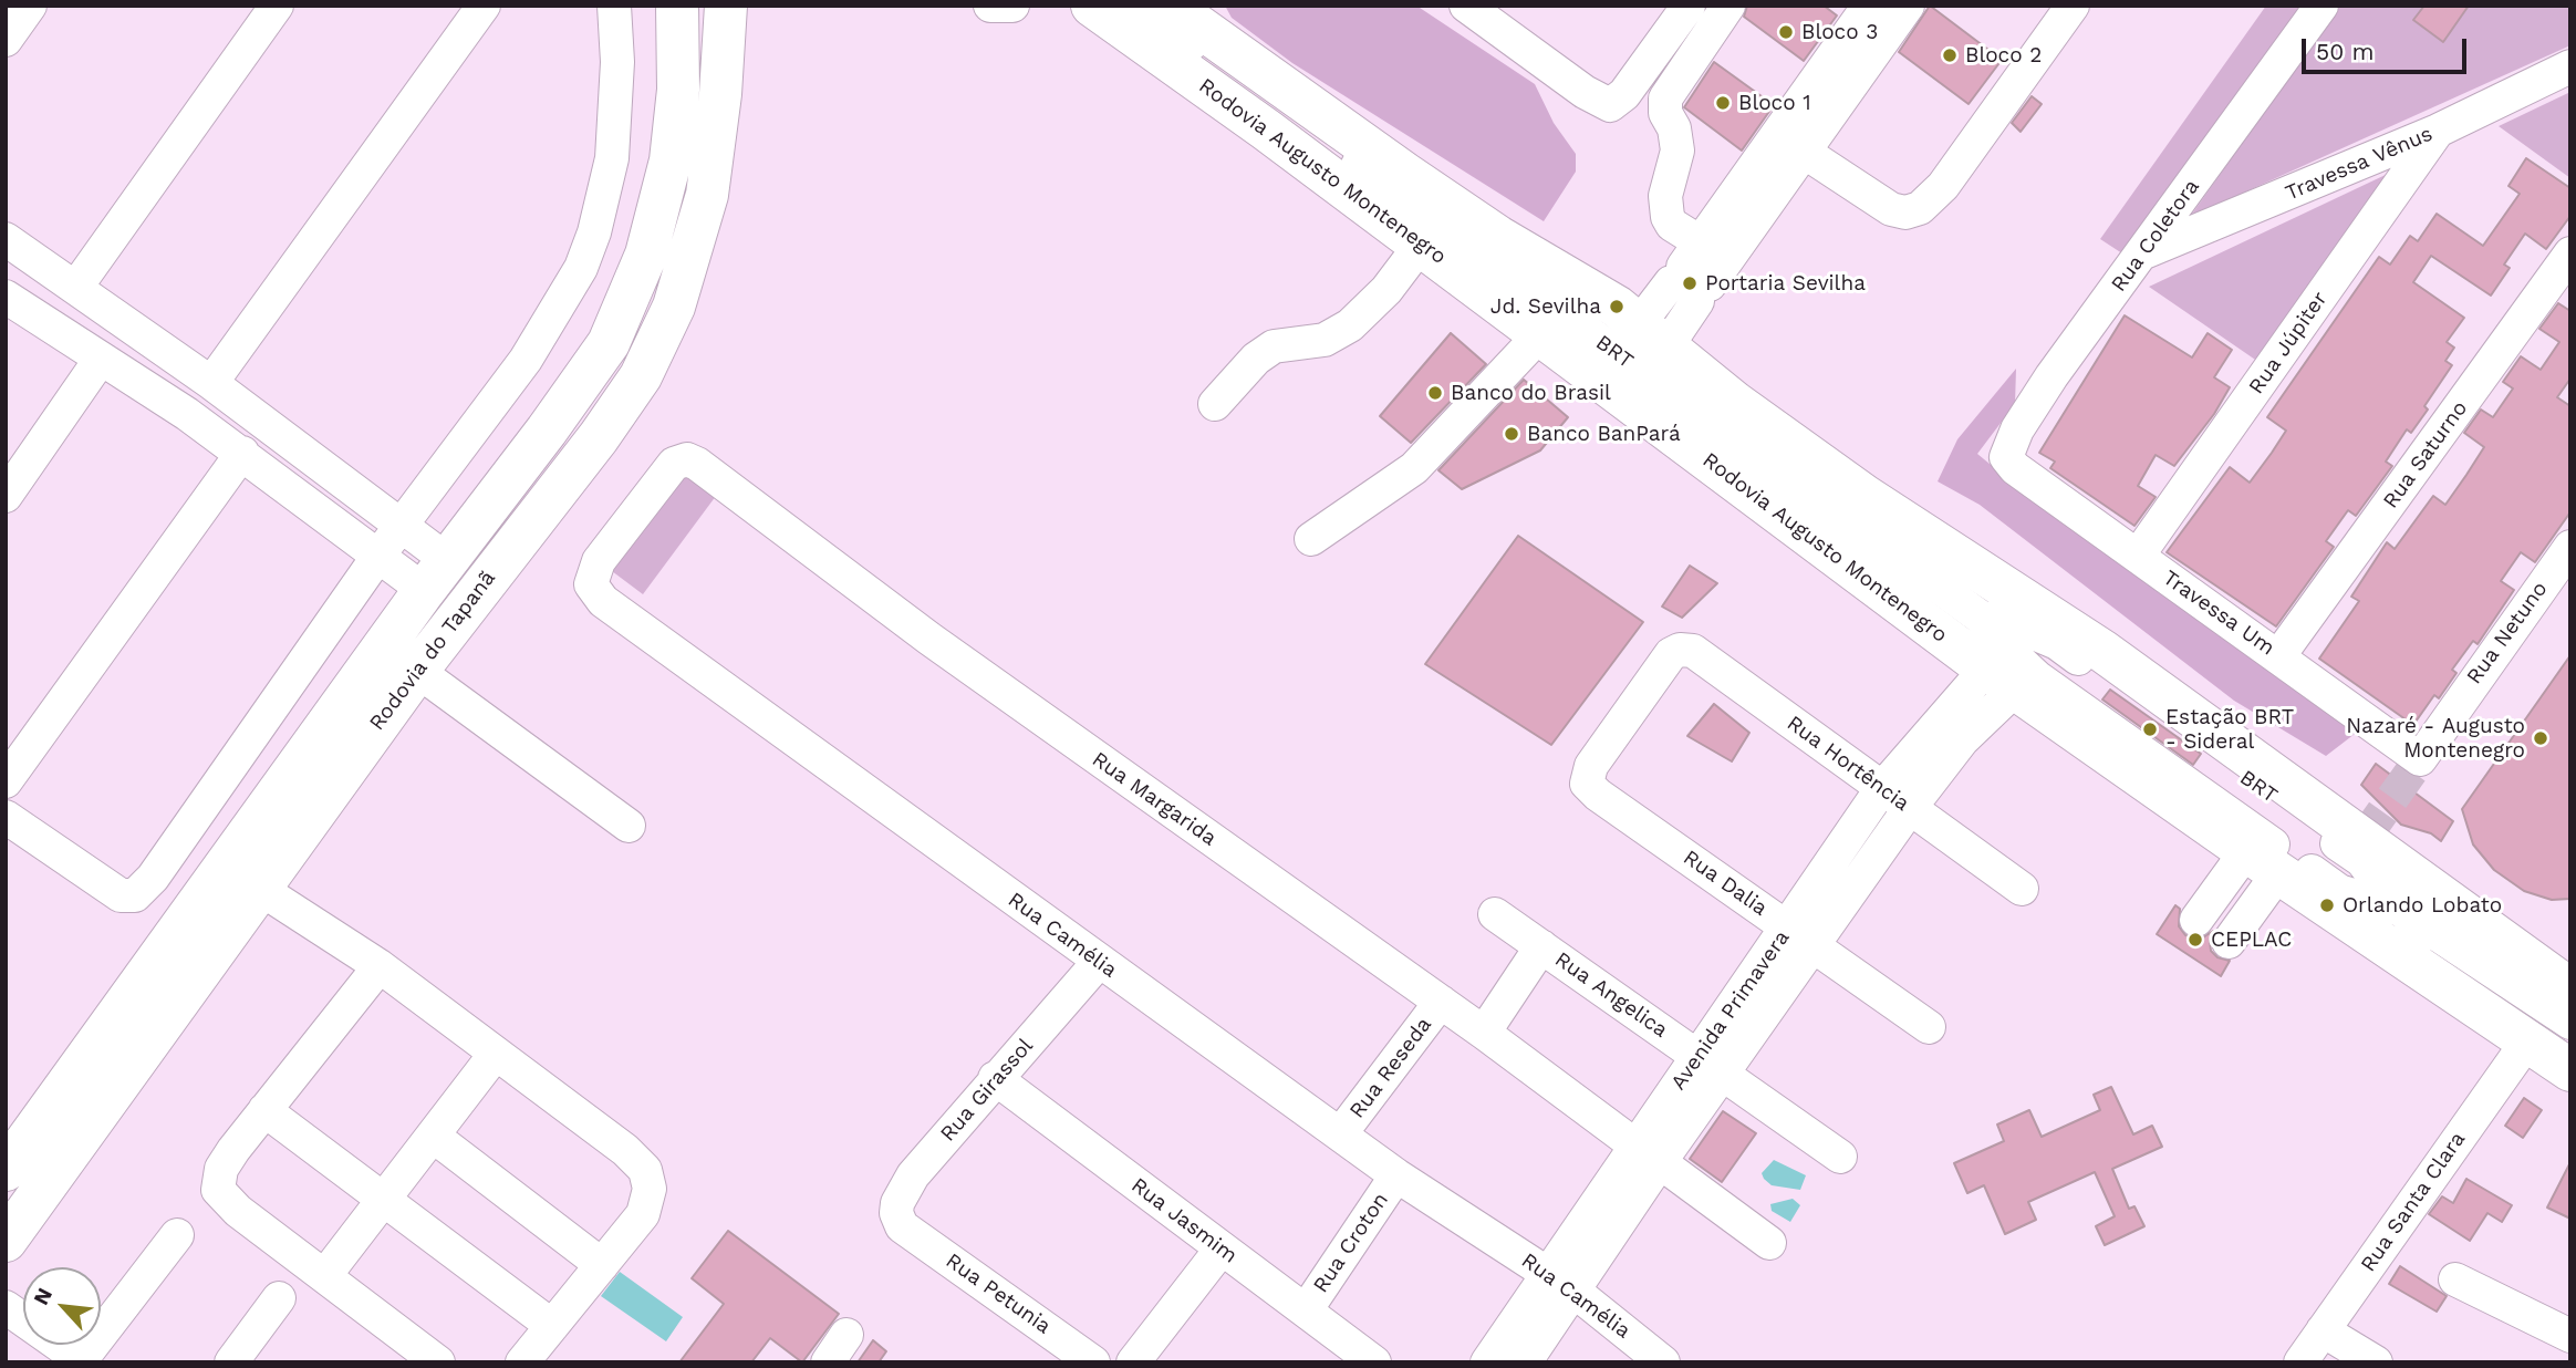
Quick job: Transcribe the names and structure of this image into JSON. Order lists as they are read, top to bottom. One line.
{"streets":{"main road":["Rodovia Augusto Montenegro","Rodovia do Tapanã"],"street":["Travessa Vênus","Rua Coletora","Rua Júpiter","BRT","Rua Saturno","Travessa Um","Rua Netuno","Rua Hortência","Rua Margarida","Rua Dalia","Rua Camélia","Rua Angelica","Avenida Primavera","Rua Reseda","Rua Girassol","Rua Santa Clara","Rua Jasmim","Rua Croton","Rua Petunia"]},"crossings":[["Travessa Vênus","Rua Coletora"],["Travessa Vênus","Rua Júpiter"],["Rodovia Augusto Montenegro","BRT"],["Rodovia Augusto Montenegro","Avenida Primavera"],["Rodovia Augusto Montenegro","Rua Santa Clara"],["Rua Coletora","Travessa Um"],["Rua Júpiter","Travessa Um"],["Rua Saturno","Travessa Um"],["Travessa Um","Rua Netuno"],["Rua Hortência","Rua Dalia"],["Rua Hortência","Avenida Primavera"],["Rua Margarida","Rua Camélia"],["Rua Margarida","Avenida Primavera"],["Rua Margarida","Rua Reseda"],["Rua Dalia","Avenida Primavera"],["Rua Camélia","Avenida Primavera"],["Rua Camélia","Rua Reseda"],["Rua Camélia","Rua Girassol"],["Rua Camélia","Rua Croton"],["Rua Angelica","Avenida Primavera"],["Rua Girassol","Rua Jasmim"],["Rua Girassol","Rua Petunia"],["Rua Jasmim","Rua Croton"]],"places":["Bloco 3","Bloco 2","Bloco 1","Portaria Sevilha","Jd. Sevilha","Banco do Brasil","Banco BanPará","Estação BRT - Sideral","Nazaré - Augusto Montenegro","Orlando Lobato","CEPLAC"],"scale_bar":"50 m","north":"top left"}
